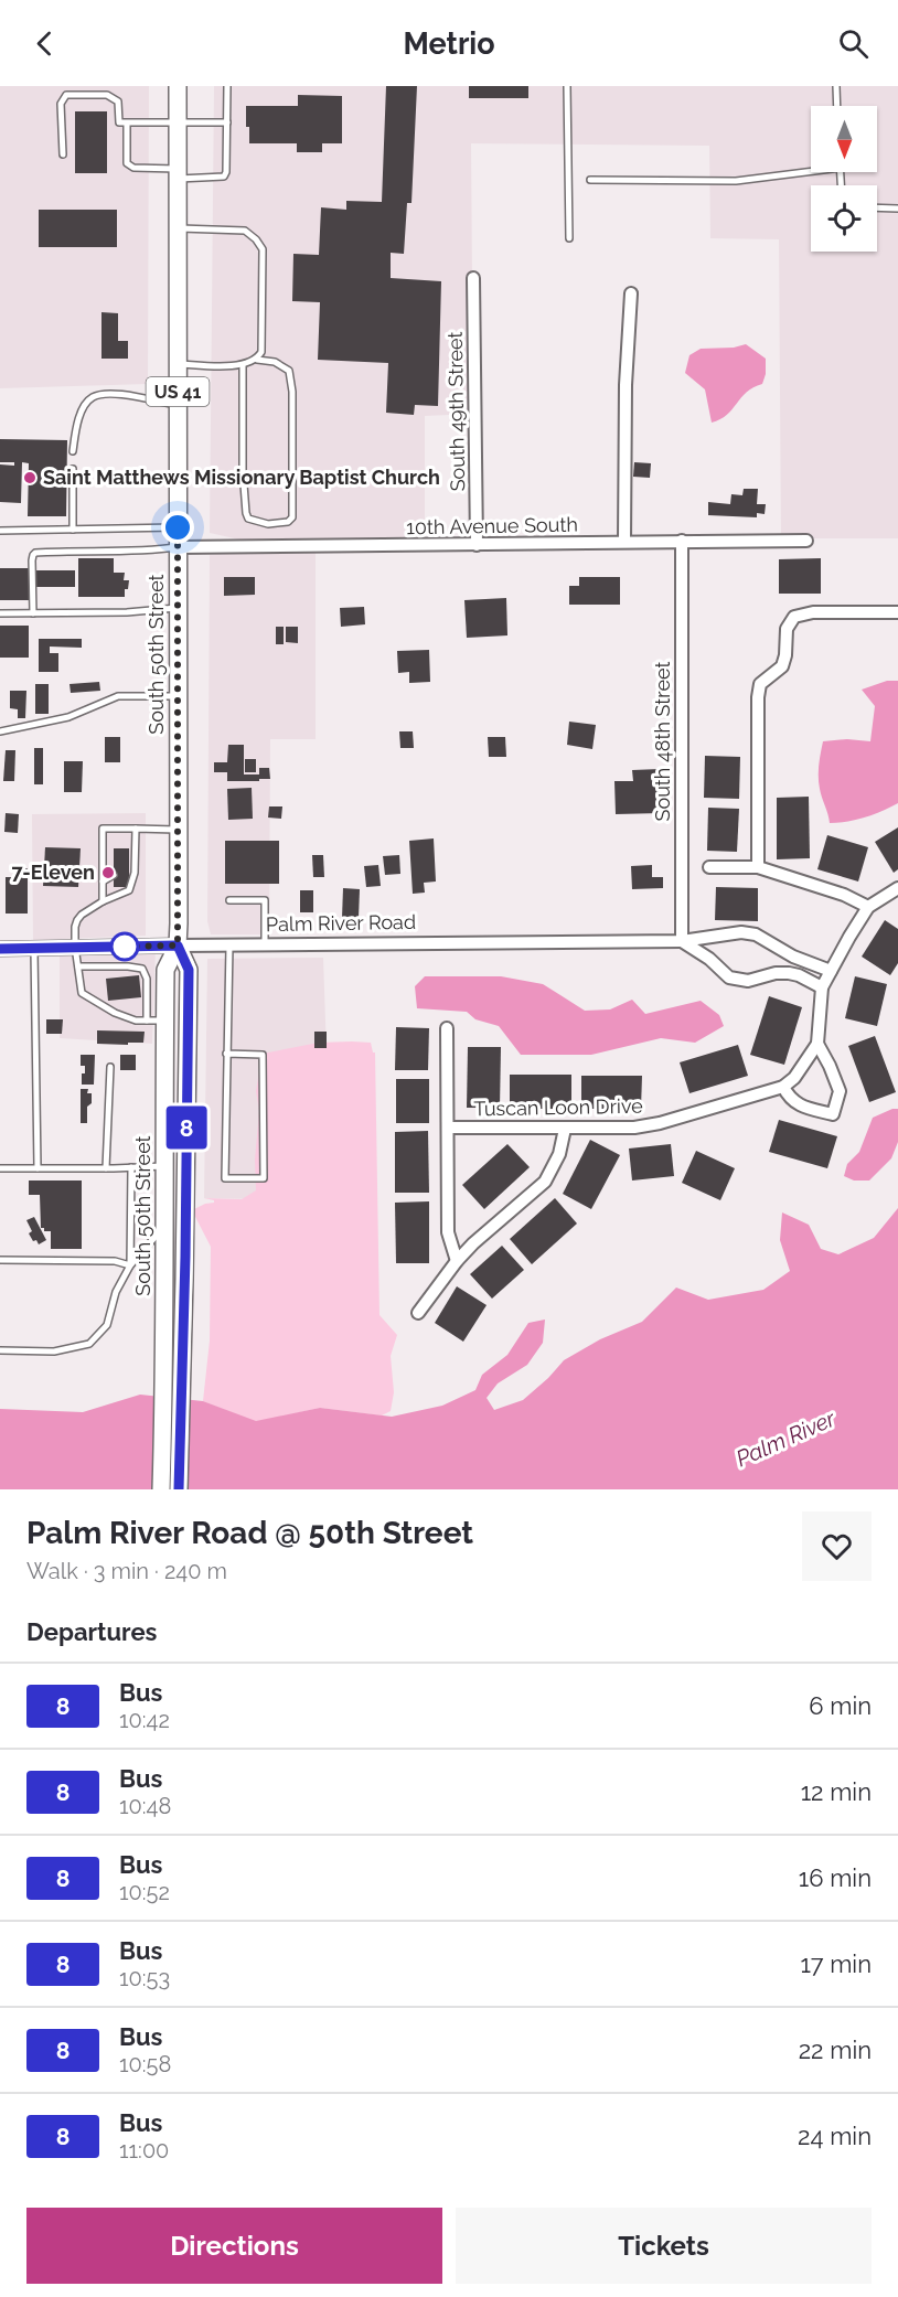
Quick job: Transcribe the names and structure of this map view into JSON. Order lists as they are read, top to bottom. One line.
{"streets":{"main road":["US 41","South 50th Street"],"street":["South 49th Street","10th Avenue South","South 48th Street","Palm River Road","Tuscan Loon Drive"]},"crossings":[["South 49th Street","10th Avenue South"],["10th Avenue South","South 50th Street"],["10th Avenue South","South 48th Street"],["South 50th Street","Palm River Road"],["South 48th Street","Palm River Road"]],"water":["Palm River"],"places":["Saint Matthews Missionary Baptist Church","7-Eleven"],"lines":["bus line 8"],"north":"bottom","page":{"header":"Metrio","on_map":"8","heading":[["Palm River Road @ 50th Street","Walk · 3 min · 240 m"],"Departures"],"list":[{"mark":"8","name":"Bus","note":"10:42","value":"6 min"},{"mark":"8","name":"Bus","note":"10:48","value":"12 min"},{"mark":"8","name":"Bus","note":"10:52","value":"16 min"},{"mark":"8","name":"Bus","note":"10:53","value":"17 min"},{"mark":"8","name":"Bus","note":"10:58","value":"22 min"},{"mark":"8","name":"Bus","note":"11:00","value":"24 min"}],"buttons":["Directions","Tickets"]}}
